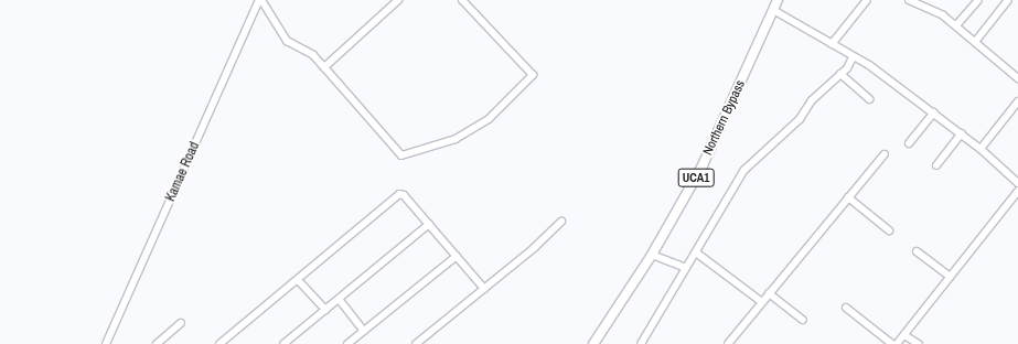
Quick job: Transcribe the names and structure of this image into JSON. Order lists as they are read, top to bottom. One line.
{"streets":{"main road":["Northern Bypass","UCA1"],"street":["Kamae Road"]}}
